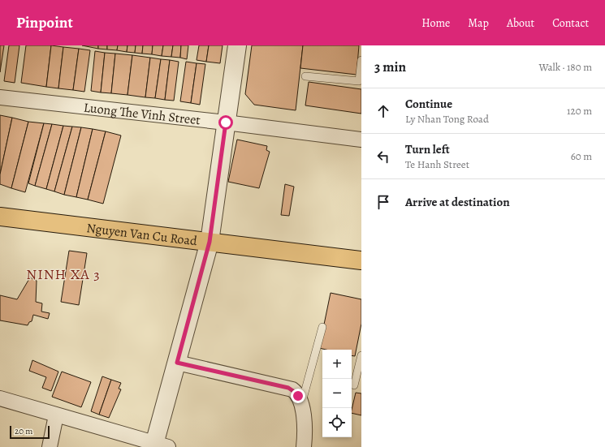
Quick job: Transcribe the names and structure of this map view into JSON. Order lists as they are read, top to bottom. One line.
{"streets":{"main road":["Nguyen Van Cu Road"],"street":["Luong The Vinh Street"]},"districts":["NINH XA 3"],"scale_bar":"20 m","page":{"header":"Pinpoint","nav":["Home","Map","About","Contact"],"heading":["3 min","Walk · 180 m"],"list":[["Continue","Ly Nhan Tong Road","120 m"],["Turn left","Te Hanh Street","60 m"],"Arrive at destination"],"map_buttons":["+","−"],"scale":"20 m"}}
